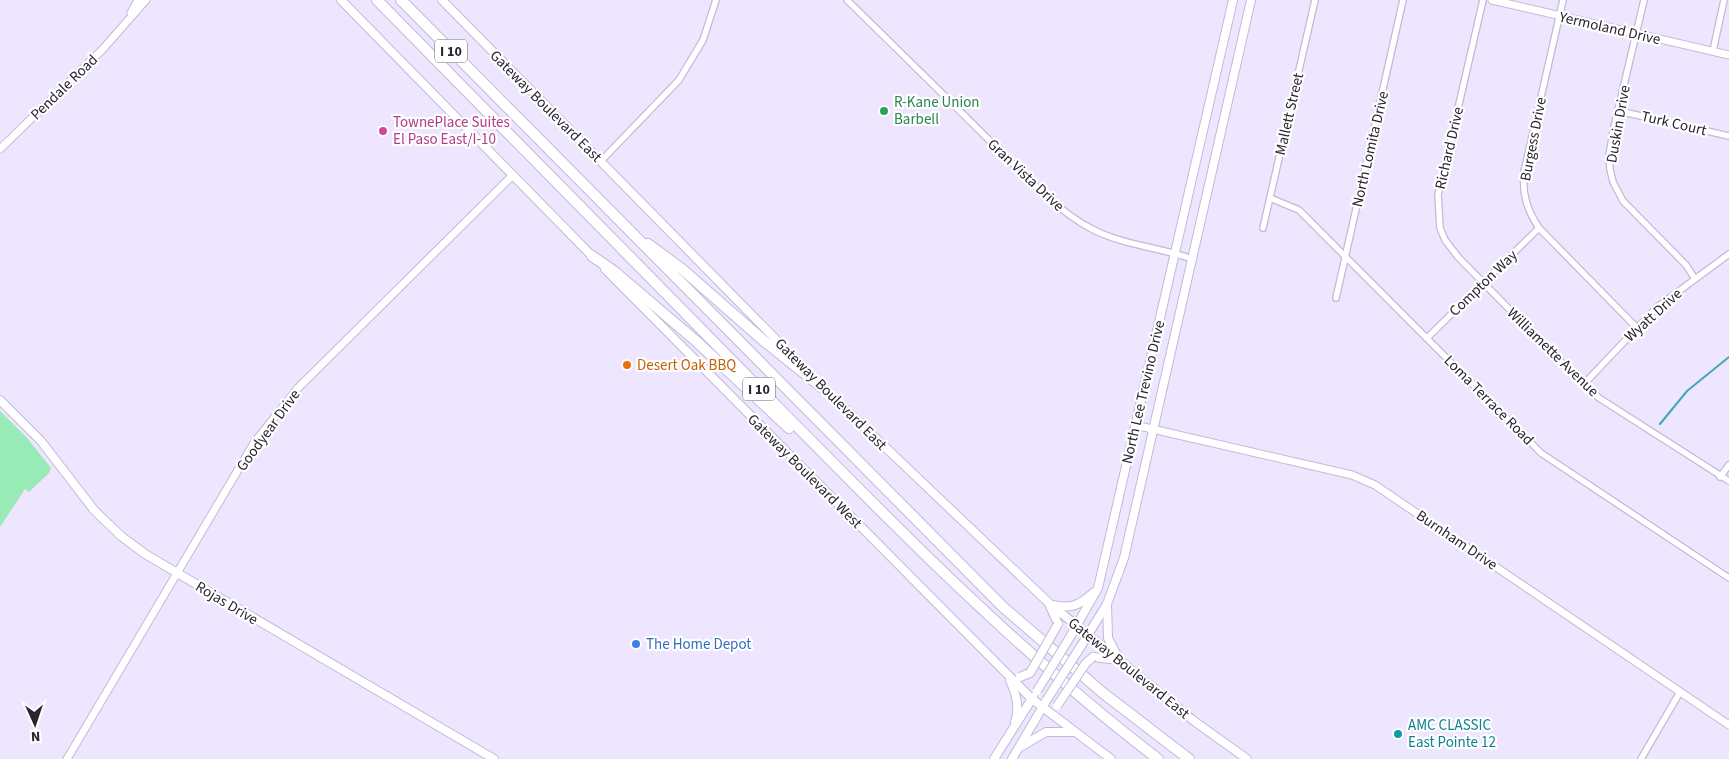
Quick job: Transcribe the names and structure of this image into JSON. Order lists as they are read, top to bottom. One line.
{"streets":{"highway":["I 10"],"main road":["Gateway Boulevard East","North Lee Trevino Drive","Gateway Boulevard West","Rojas Drive"],"street":["Yermoland Drive","Pendale Road","Mallett Street","Turk Court","Duskin Drive","Burgess Drive","Richard Drive","North Lomita Drive","Gran Vista Drive","Compton Way","Wyatt Drive","Williamette Avenue","Loma Terrace Road","Goodyear Drive","Burnham Drive"]},"crossings":[["Yermoland Drive","Duskin Drive"],["Yermoland Drive","Burgess Drive"],["Gateway Boulevard East","North Lee Trevino Drive"],["Mallett Street","Loma Terrace Road"],["Turk Court","Duskin Drive"],["Duskin Drive","Wyatt Drive"],["Burgess Drive","Compton Way"],["Burgess Drive","Wyatt Drive"],["Richard Drive","Compton Way"],["Richard Drive","Williamette Avenue"],["North Lomita Drive","Loma Terrace Road"],["Gran Vista Drive","North Lee Trevino Drive"],["Compton Way","Williamette Avenue"],["Compton Way","Loma Terrace Road"],["Wyatt Drive","Williamette Avenue"],["North Lee Trevino Drive","Gateway Boulevard West"],["North Lee Trevino Drive","Burnham Drive"],["Goodyear Drive","Gateway Boulevard West"],["Goodyear Drive","Rojas Drive"]],"places":["R-Kane Union Barbell","TownePlace Suites El Paso East/I-10","Desert Oak BBQ","The Home Depot","AMC CLASSIC East Pointe 12"],"north":"bottom"}
